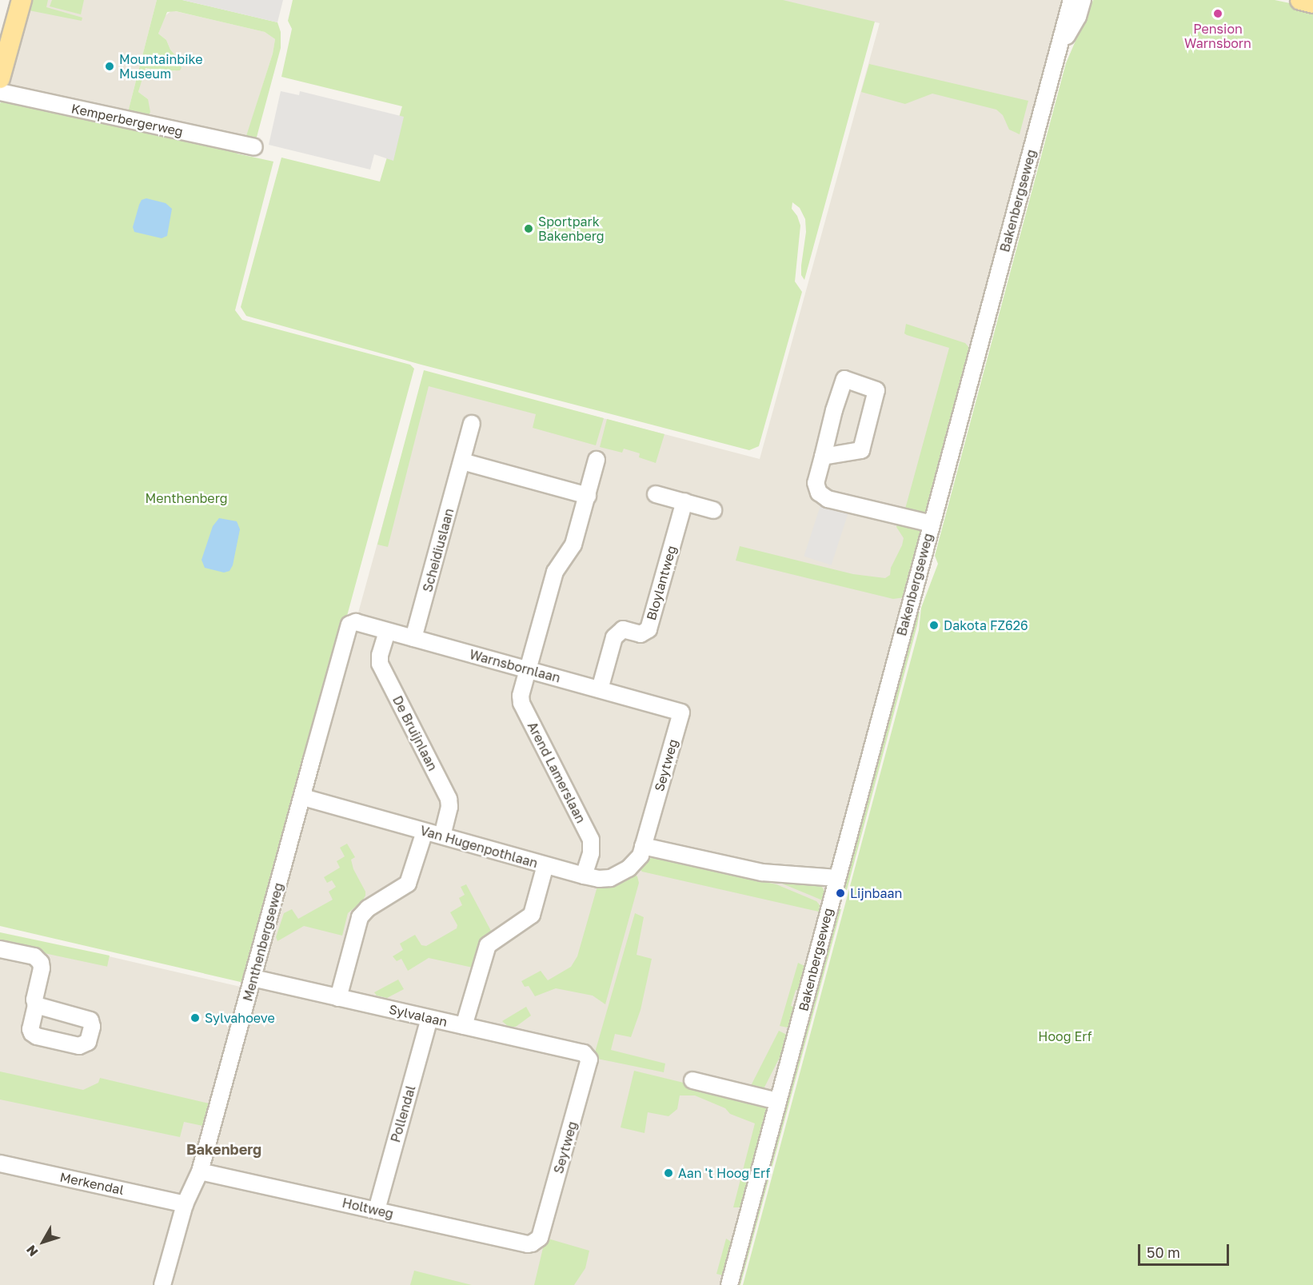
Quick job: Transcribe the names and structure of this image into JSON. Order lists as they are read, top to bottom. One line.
{"streets":{"street":["Kemperbergerweg","Bakenbergseweg","Scheidiuslaan","Bloylantweg","Warnsbornlaan","De Bruijnlaan","Seytweg","Arend Lamerslaan","Van Hugenpothlaan","Menthenbergseweg","Sylvalaan","Pollendal","Merkendal","Holtweg"]},"crossings":[["Scheidiuslaan","Warnsbornlaan"],["Bloylantweg","Warnsbornlaan"],["Warnsbornlaan","De Bruijnlaan"],["Warnsbornlaan","Seytweg"],["Warnsbornlaan","Arend Lamerslaan"],["Warnsbornlaan","Menthenbergseweg"],["De Bruijnlaan","Van Hugenpothlaan"],["Seytweg","Van Hugenpothlaan"],["Seytweg","Sylvalaan"],["Seytweg","Holtweg"],["Arend Lamerslaan","Van Hugenpothlaan"],["Van Hugenpothlaan","Menthenbergseweg"],["Menthenbergseweg","Sylvalaan"],["Menthenbergseweg","Merkendal"],["Menthenbergseweg","Holtweg"],["Sylvalaan","Pollendal"],["Pollendal","Holtweg"]],"districts":["Bakenberg"],"parks":["Menthenberg","Hoog Erf"],"places":["Pension Warnsborn","Mountainbike Museum","Sportpark Bakenberg","Dakota FZ626","Lijnbaan","Sylvahoeve","Aan 't Hoog Erf"],"scale_bar":"50 m","north":"bottom left"}
